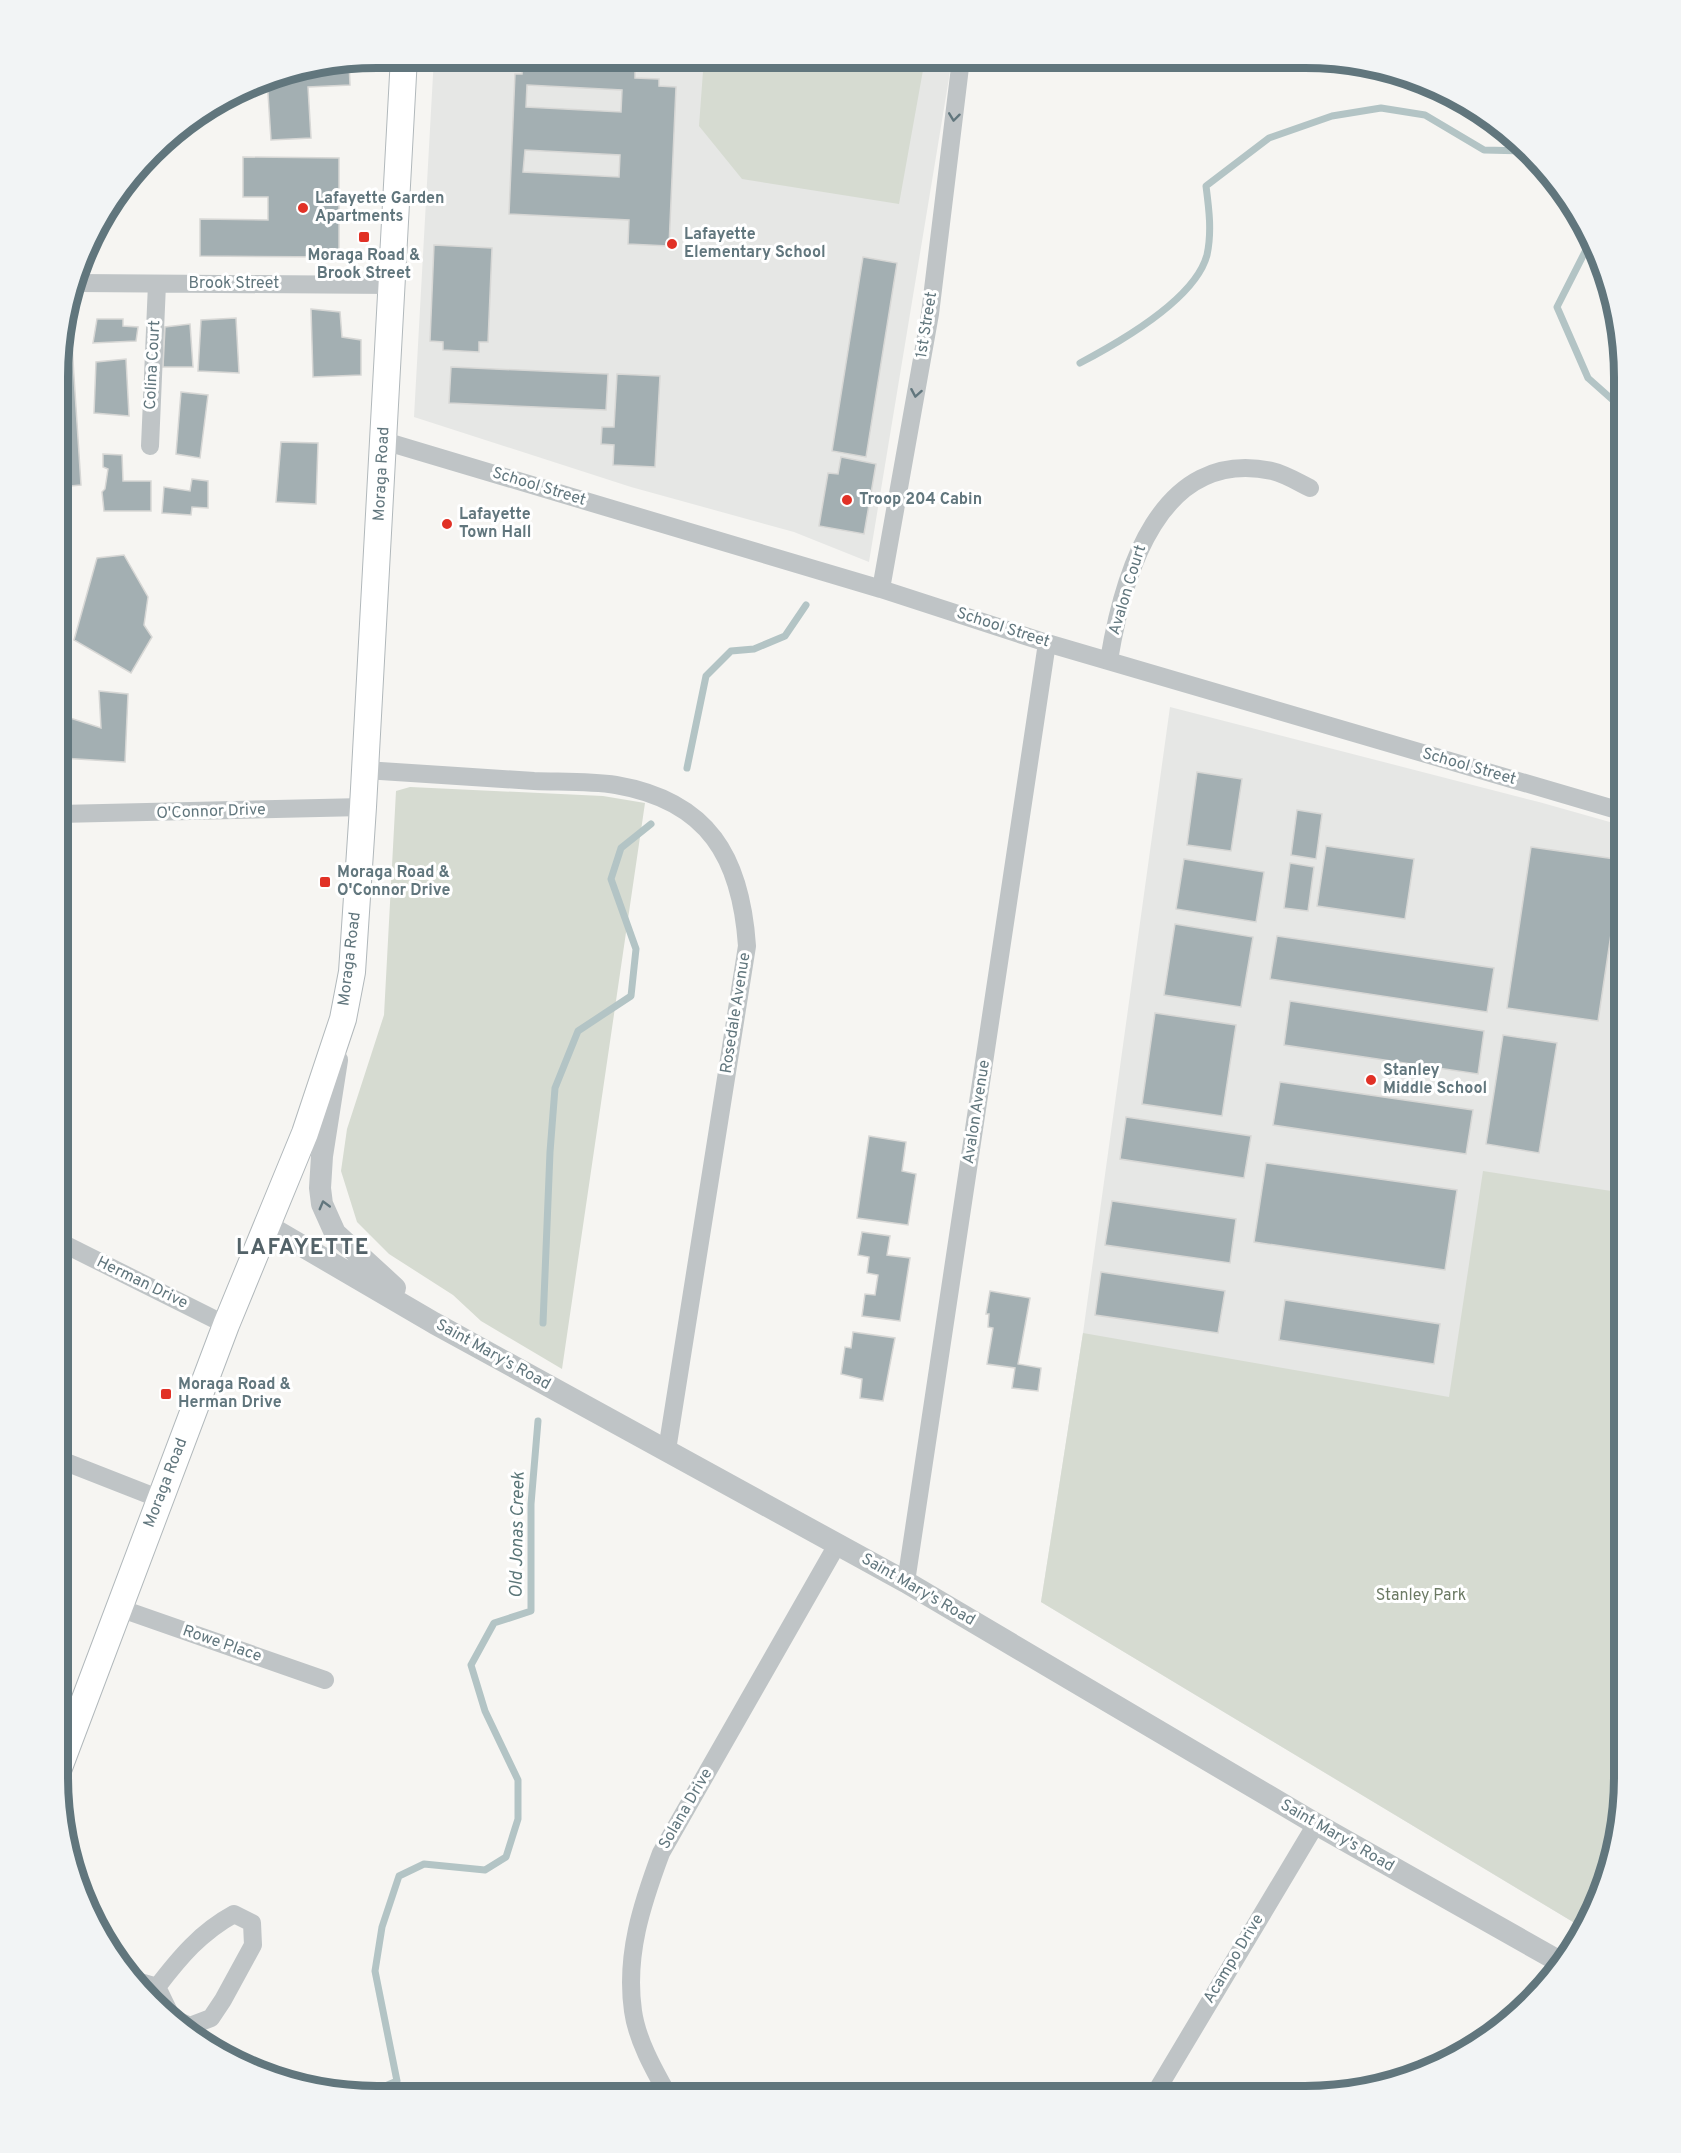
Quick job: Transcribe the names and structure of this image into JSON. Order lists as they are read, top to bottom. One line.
{"streets":{"main road":["Moraga Road"],"street":["Brook Street","1st Street","Colina Court","School Street","Avalon Court","O'Connor Drive","Rosedale Avenue","Avalon Avenue","Herman Drive","Saint Mary's Road","Rowe Place","Solana Drive","Acampo Drive"]},"crossings":[["Brook Street","Colina Court"],["Brook Street","Moraga Road"],["1st Street","School Street"],["Moraga Road","School Street"],["Moraga Road","O'Connor Drive"],["Moraga Road","Rosedale Avenue"],["Moraga Road","Herman Drive"],["Moraga Road","Saint Mary's Road"],["Moraga Road","Rowe Place"],["School Street","Avalon Court"],["School Street","Avalon Avenue"],["Rosedale Avenue","Saint Mary's Road"],["Avalon Avenue","Saint Mary's Road"],["Saint Mary's Road","Solana Drive"],["Saint Mary's Road","Acampo Drive"]],"one_way":["1st Street"],"districts":["LAFAYETTE"],"water":["Old Jonas Creek"],"parks":["Stanley Park"],"places":{"other":["Lafayette Garden Apartments","Lafayette Elementary School","Troop 204 Cabin","Lafayette Town Hall","Stanley Middle School"],"transit":["Moraga Road & Brook Street","Moraga Road & O'Connor Drive","Moraga Road & Herman Drive"]}}
